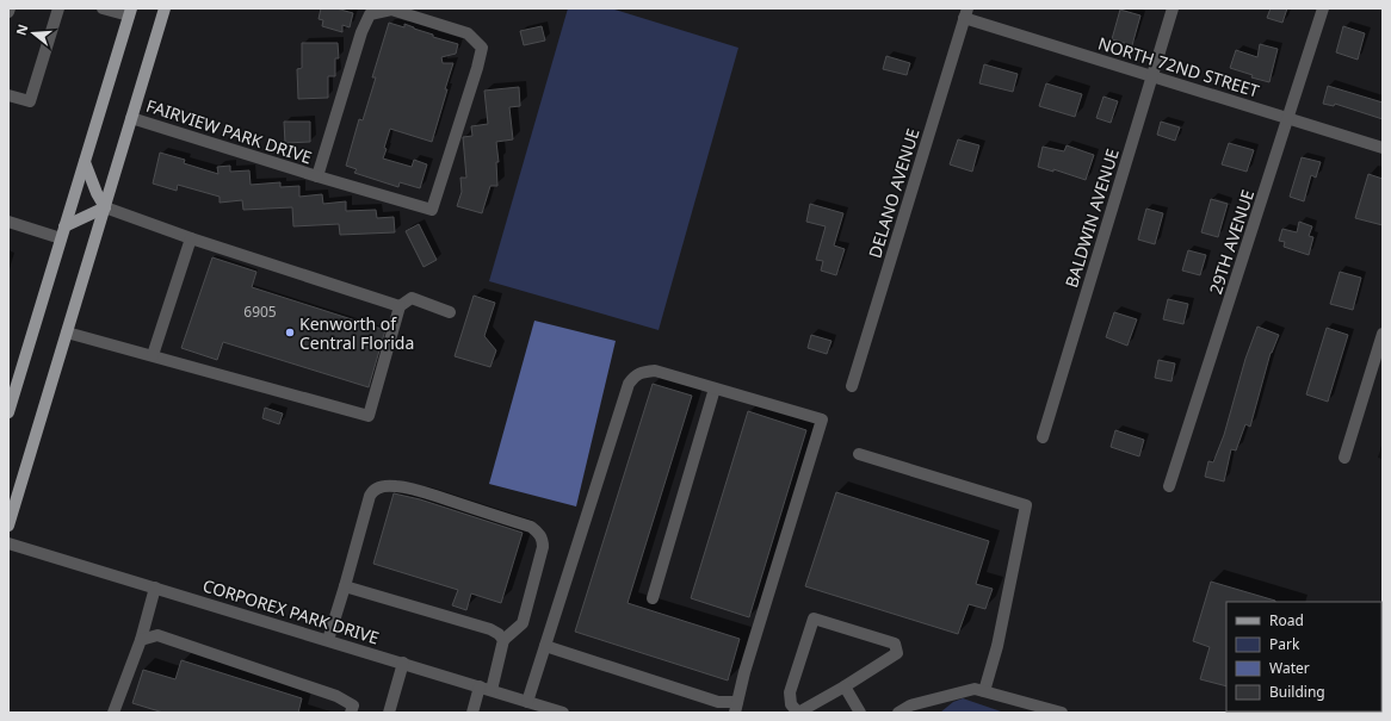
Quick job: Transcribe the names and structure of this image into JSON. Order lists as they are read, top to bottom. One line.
{"streets":{"street":["NORTH 72ND STREET","FAIRVIEW PARK DRIVE","DELANO AVENUE","BALDWIN AVENUE","29TH AVENUE","CORPOREX PARK DRIVE"]},"crossings":[["NORTH 72ND STREET","DELANO AVENUE"],["NORTH 72ND STREET","BALDWIN AVENUE"],["NORTH 72ND STREET","29TH AVENUE"]],"places":["Kenworth of Central Florida"],"house_numbers":["6905"],"legend":["Road","Park","Water","Building"],"north":"left"}
